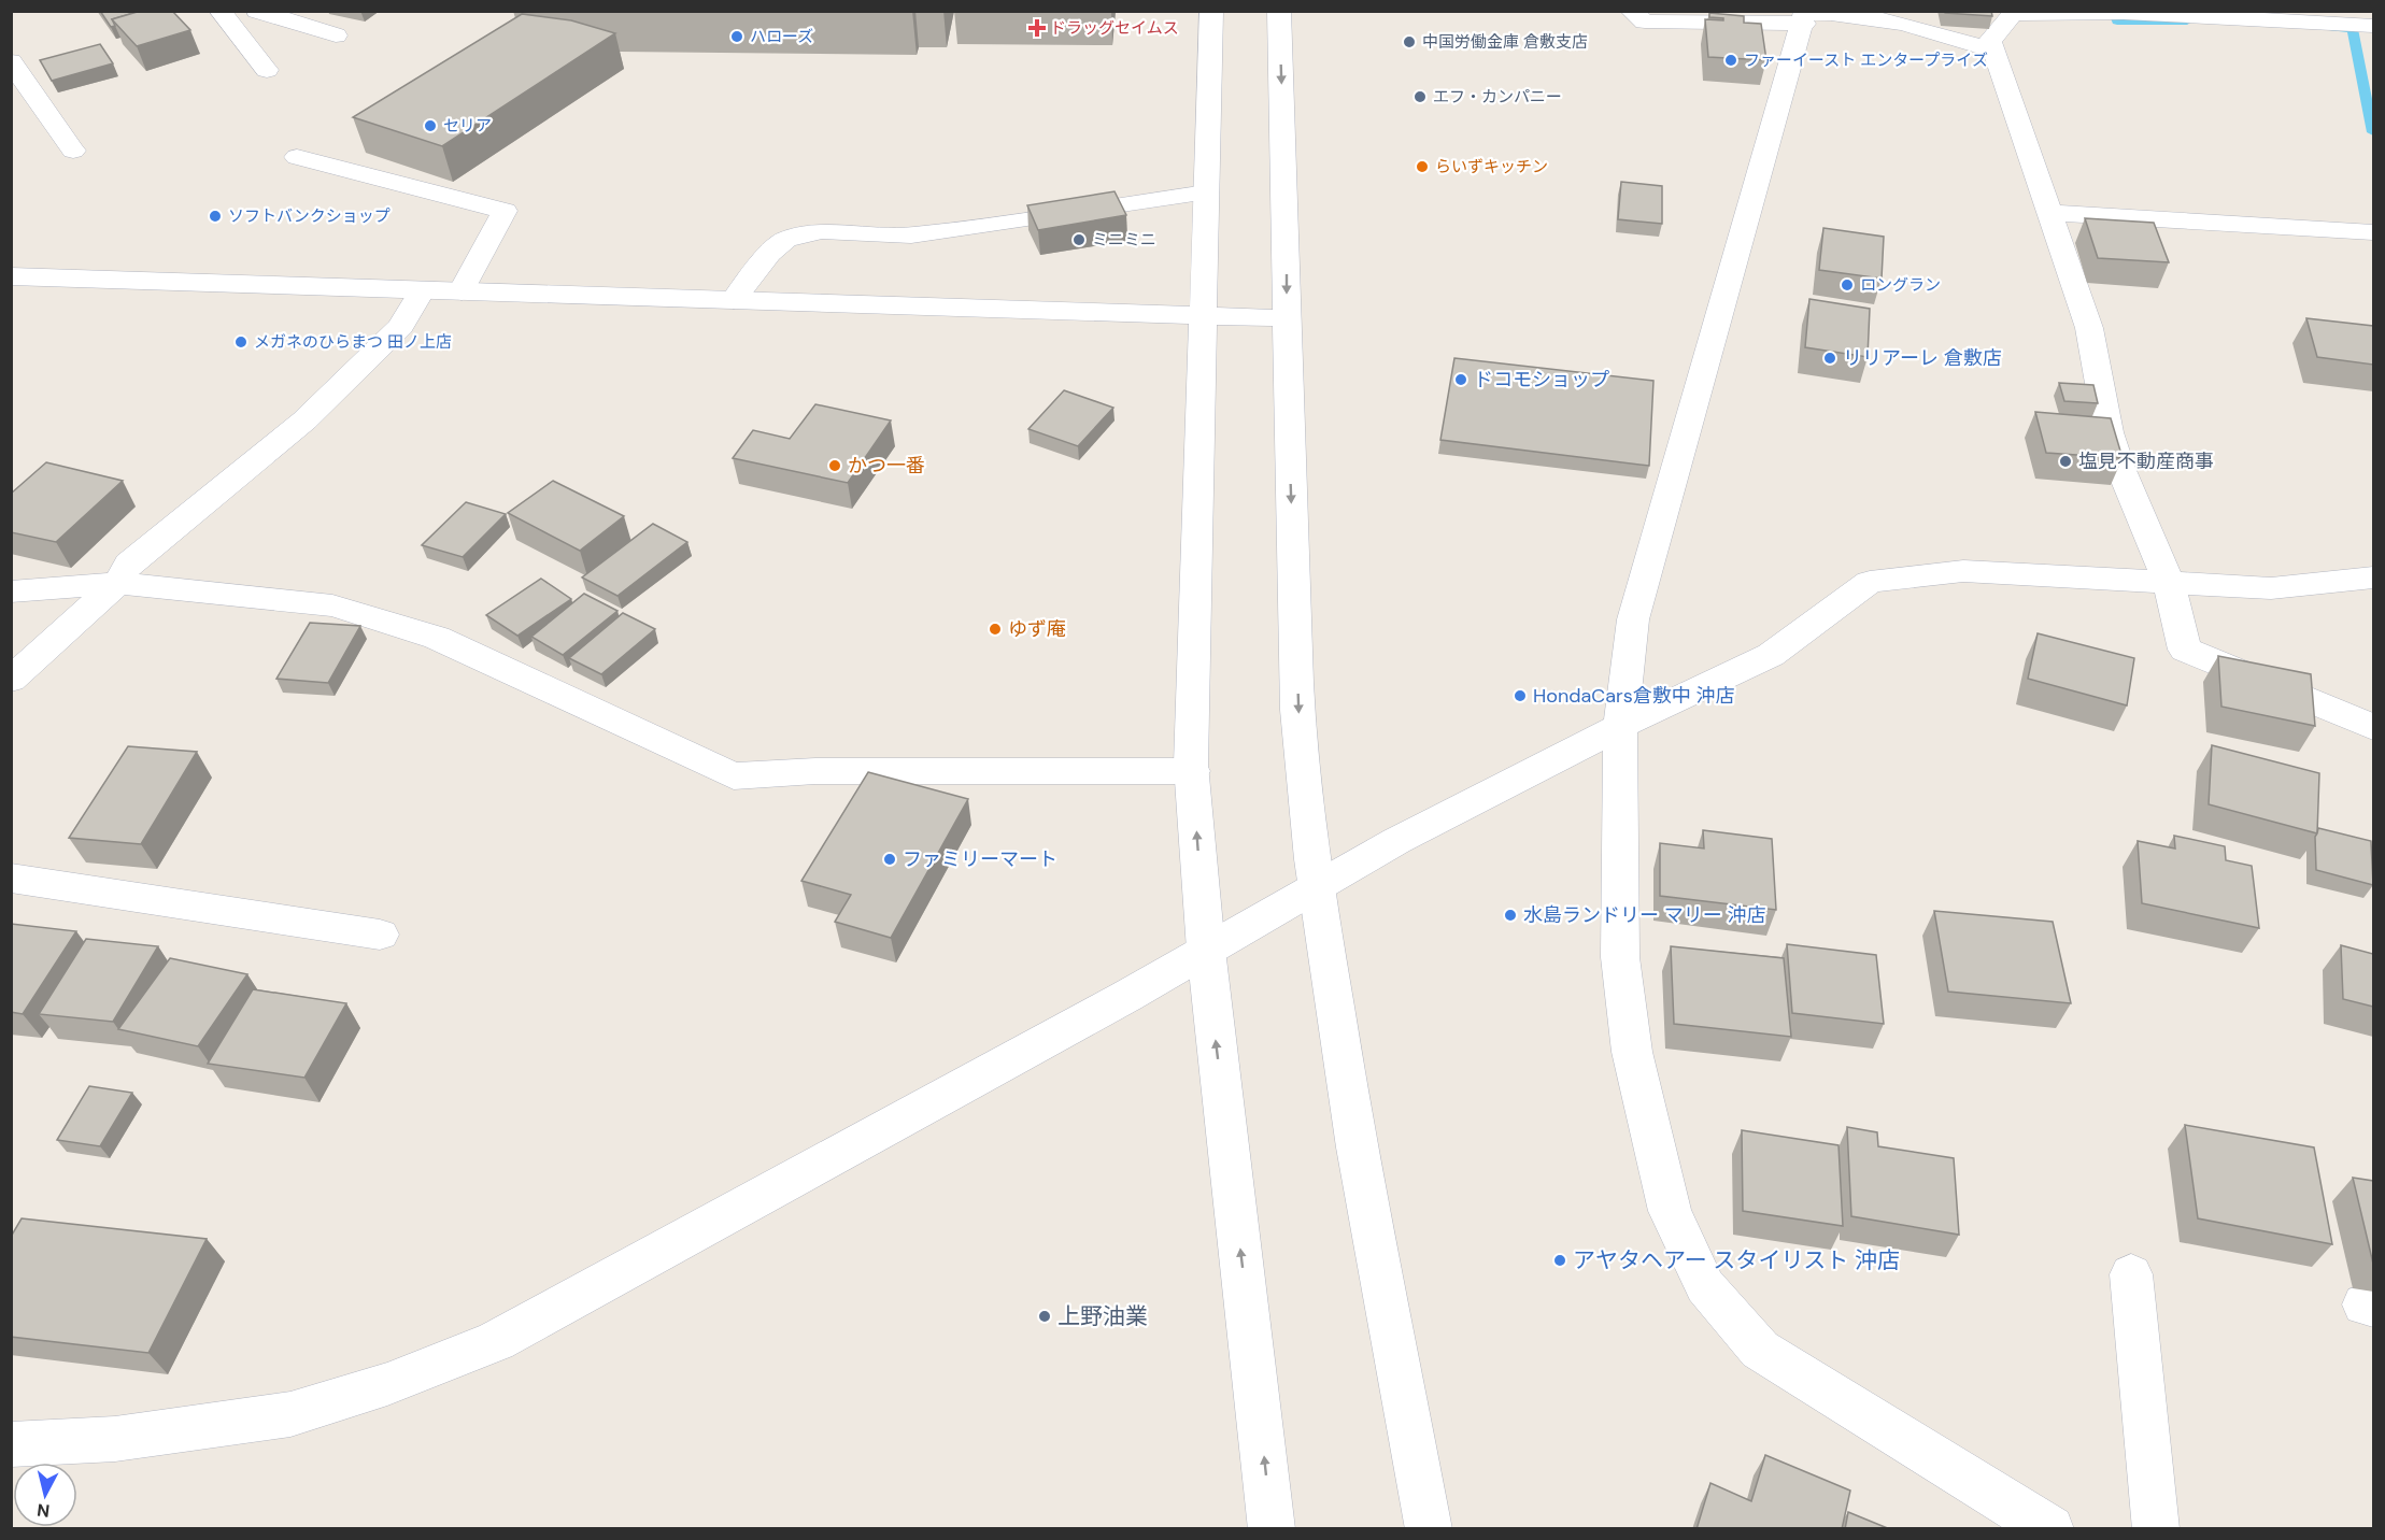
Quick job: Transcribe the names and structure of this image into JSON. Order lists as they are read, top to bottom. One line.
{"places":{"health":["ドラッグセイムス"],"other":["ハローズ","中国労働金庫 倉敷支店","ファーイースト エンタープライズ","エフ・カンパニー","セリア","らいずキッチン","ソフトバンクショップ","ミニミニ","ロングラン","メガネのひらまつ 田ノ上店","リリアーレ 倉敷店","ドコモショップ","塩見不動産商事","かつ一番","ゆず庵","HondaCars倉敷中 沖店","ファミリーマート","水島ランドリー マリー 沖店","アヤタヘアー スタイリスト 沖店","上野油業"]},"north":"bottom"}
